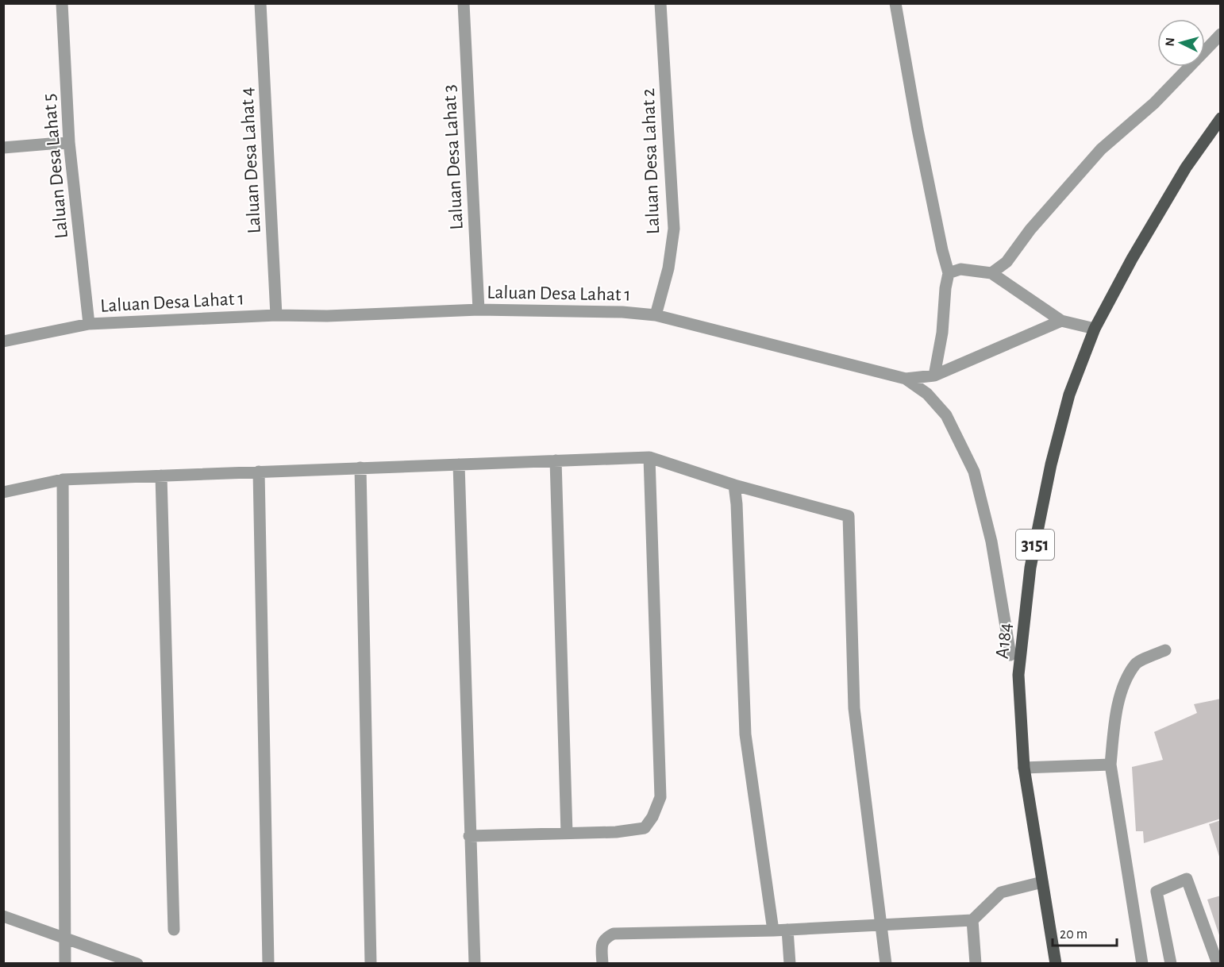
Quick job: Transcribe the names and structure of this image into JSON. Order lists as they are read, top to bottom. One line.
{"streets":{"main road":["3151","A184"],"street":["Laluan Desa Lahat 3","Laluan Desa Lahat 4","Laluan Desa Lahat 2","Laluan Desa Lahat 5","Laluan Desa Lahat 1"]},"crossings":[["Laluan Desa Lahat 3","Laluan Desa Lahat 1"],["Laluan Desa Lahat 4","Laluan Desa Lahat 1"],["Laluan Desa Lahat 2","Laluan Desa Lahat 1"],["Laluan Desa Lahat 5","Laluan Desa Lahat 1"],["3151","A184"]],"scale_bar":"20 m","north":"left"}
